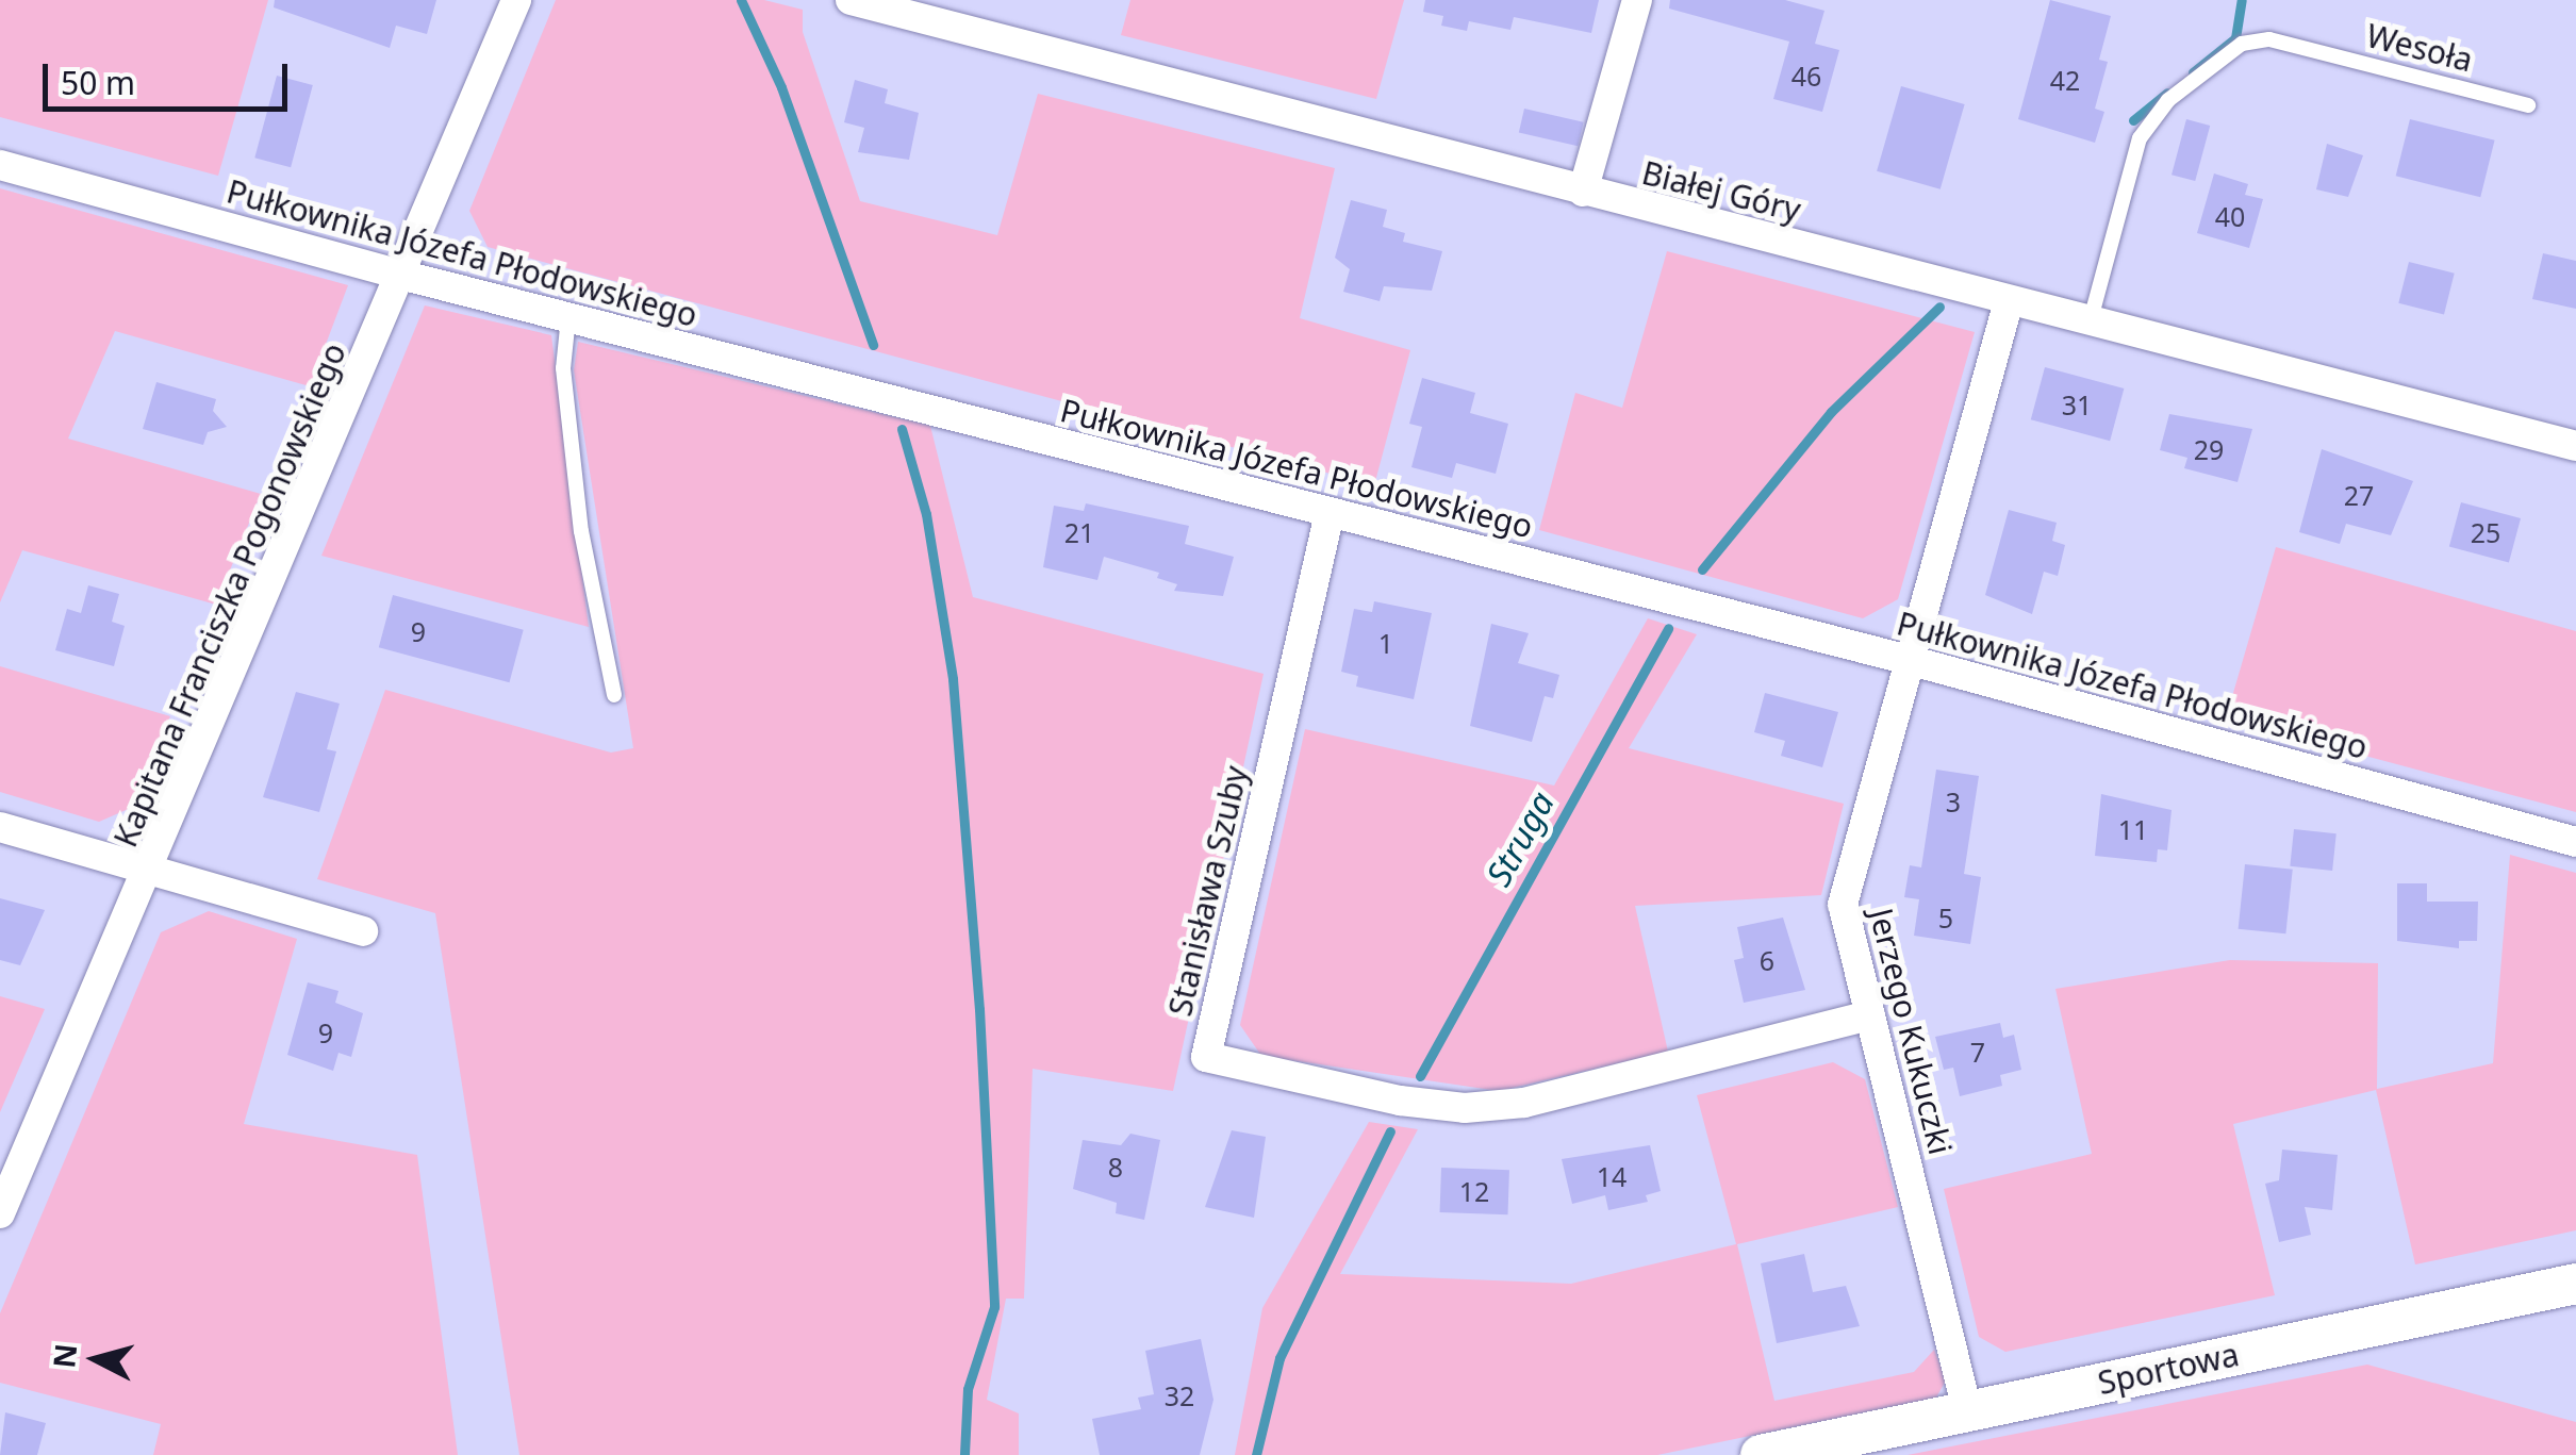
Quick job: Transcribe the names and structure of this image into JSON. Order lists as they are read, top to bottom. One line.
{"streets":{"street":["Białej Góry","Pułkownika Józefa Płodowskiego","Kapitana Franciszka Pogonowskiego","Stanisława Szuby","Jerzego Kukuczki","Sportowa"],"lane":["Wesoła"]},"crossings":[["Wesoła","Białej Góry"],["Białej Góry","Jerzego Kukuczki"],["Pułkownika Józefa Płodowskiego","Kapitana Franciszka Pogonowskiego"],["Pułkownika Józefa Płodowskiego","Stanisława Szuby"],["Pułkownika Józefa Płodowskiego","Jerzego Kukuczki"],["Stanisława Szuby","Jerzego Kukuczki"],["Jerzego Kukuczki","Sportowa"]],"water":["Struga"],"house_numbers":["46","42","40","31","29","27","21","25","9","1","3","11","5","6","9","7","8","14","12","32"],"scale_bar":"50 m","north":"left"}
